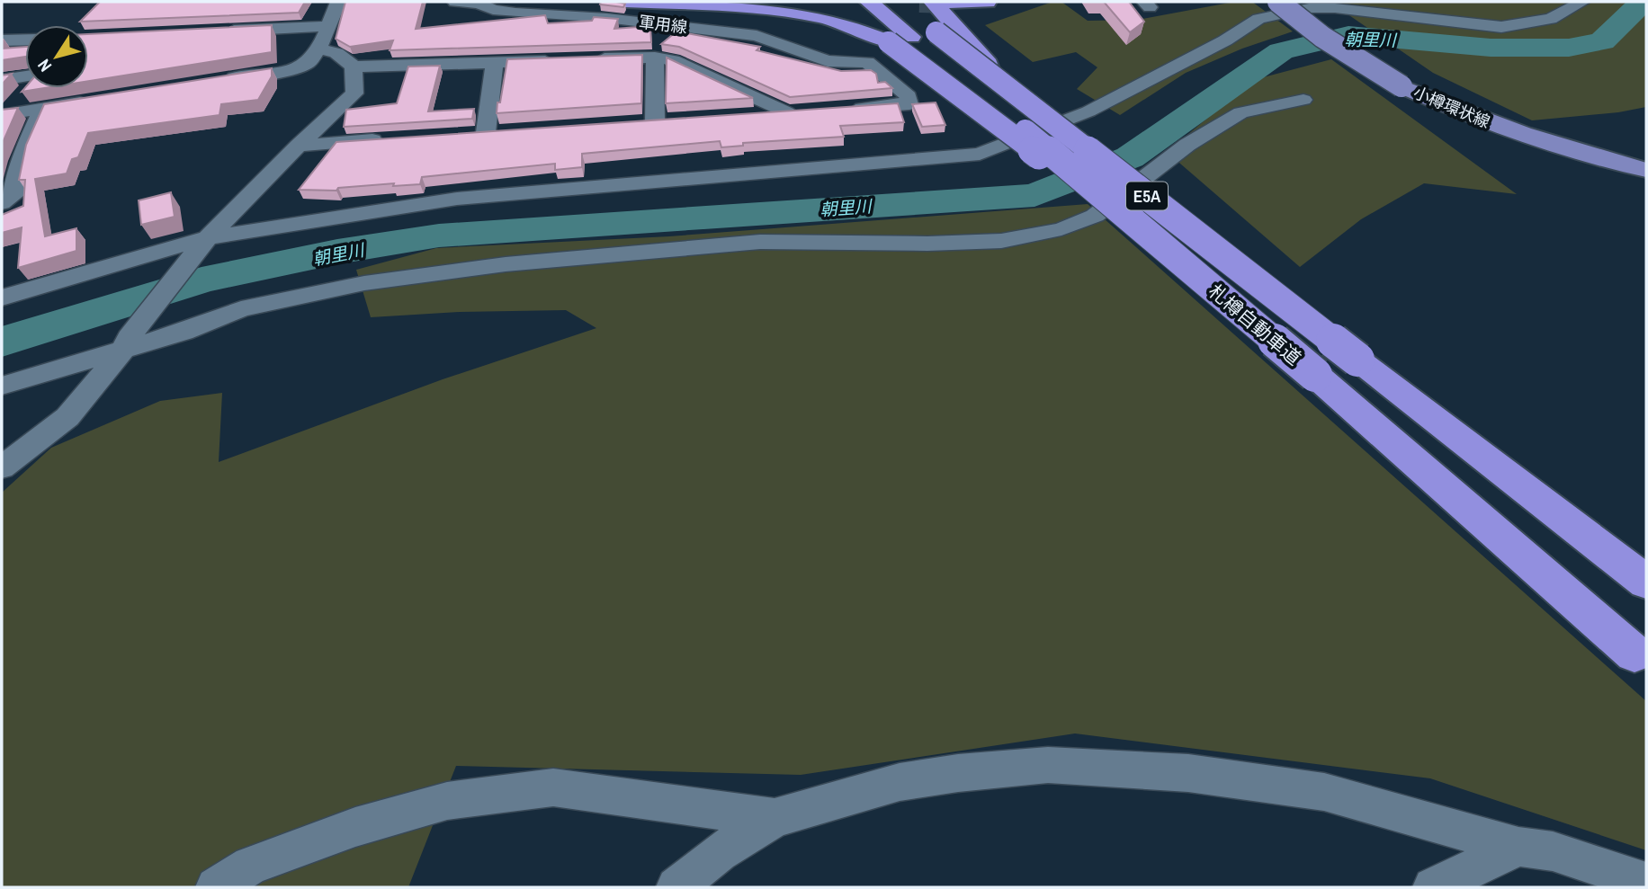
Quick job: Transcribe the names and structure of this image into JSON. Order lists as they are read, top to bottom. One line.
{"streets":{"highway":["E5A","札樽自動車道"],"main road":["小樽環状線"],"street":["軍用線"]},"water":["朝里川"],"north":"bottom left"}
